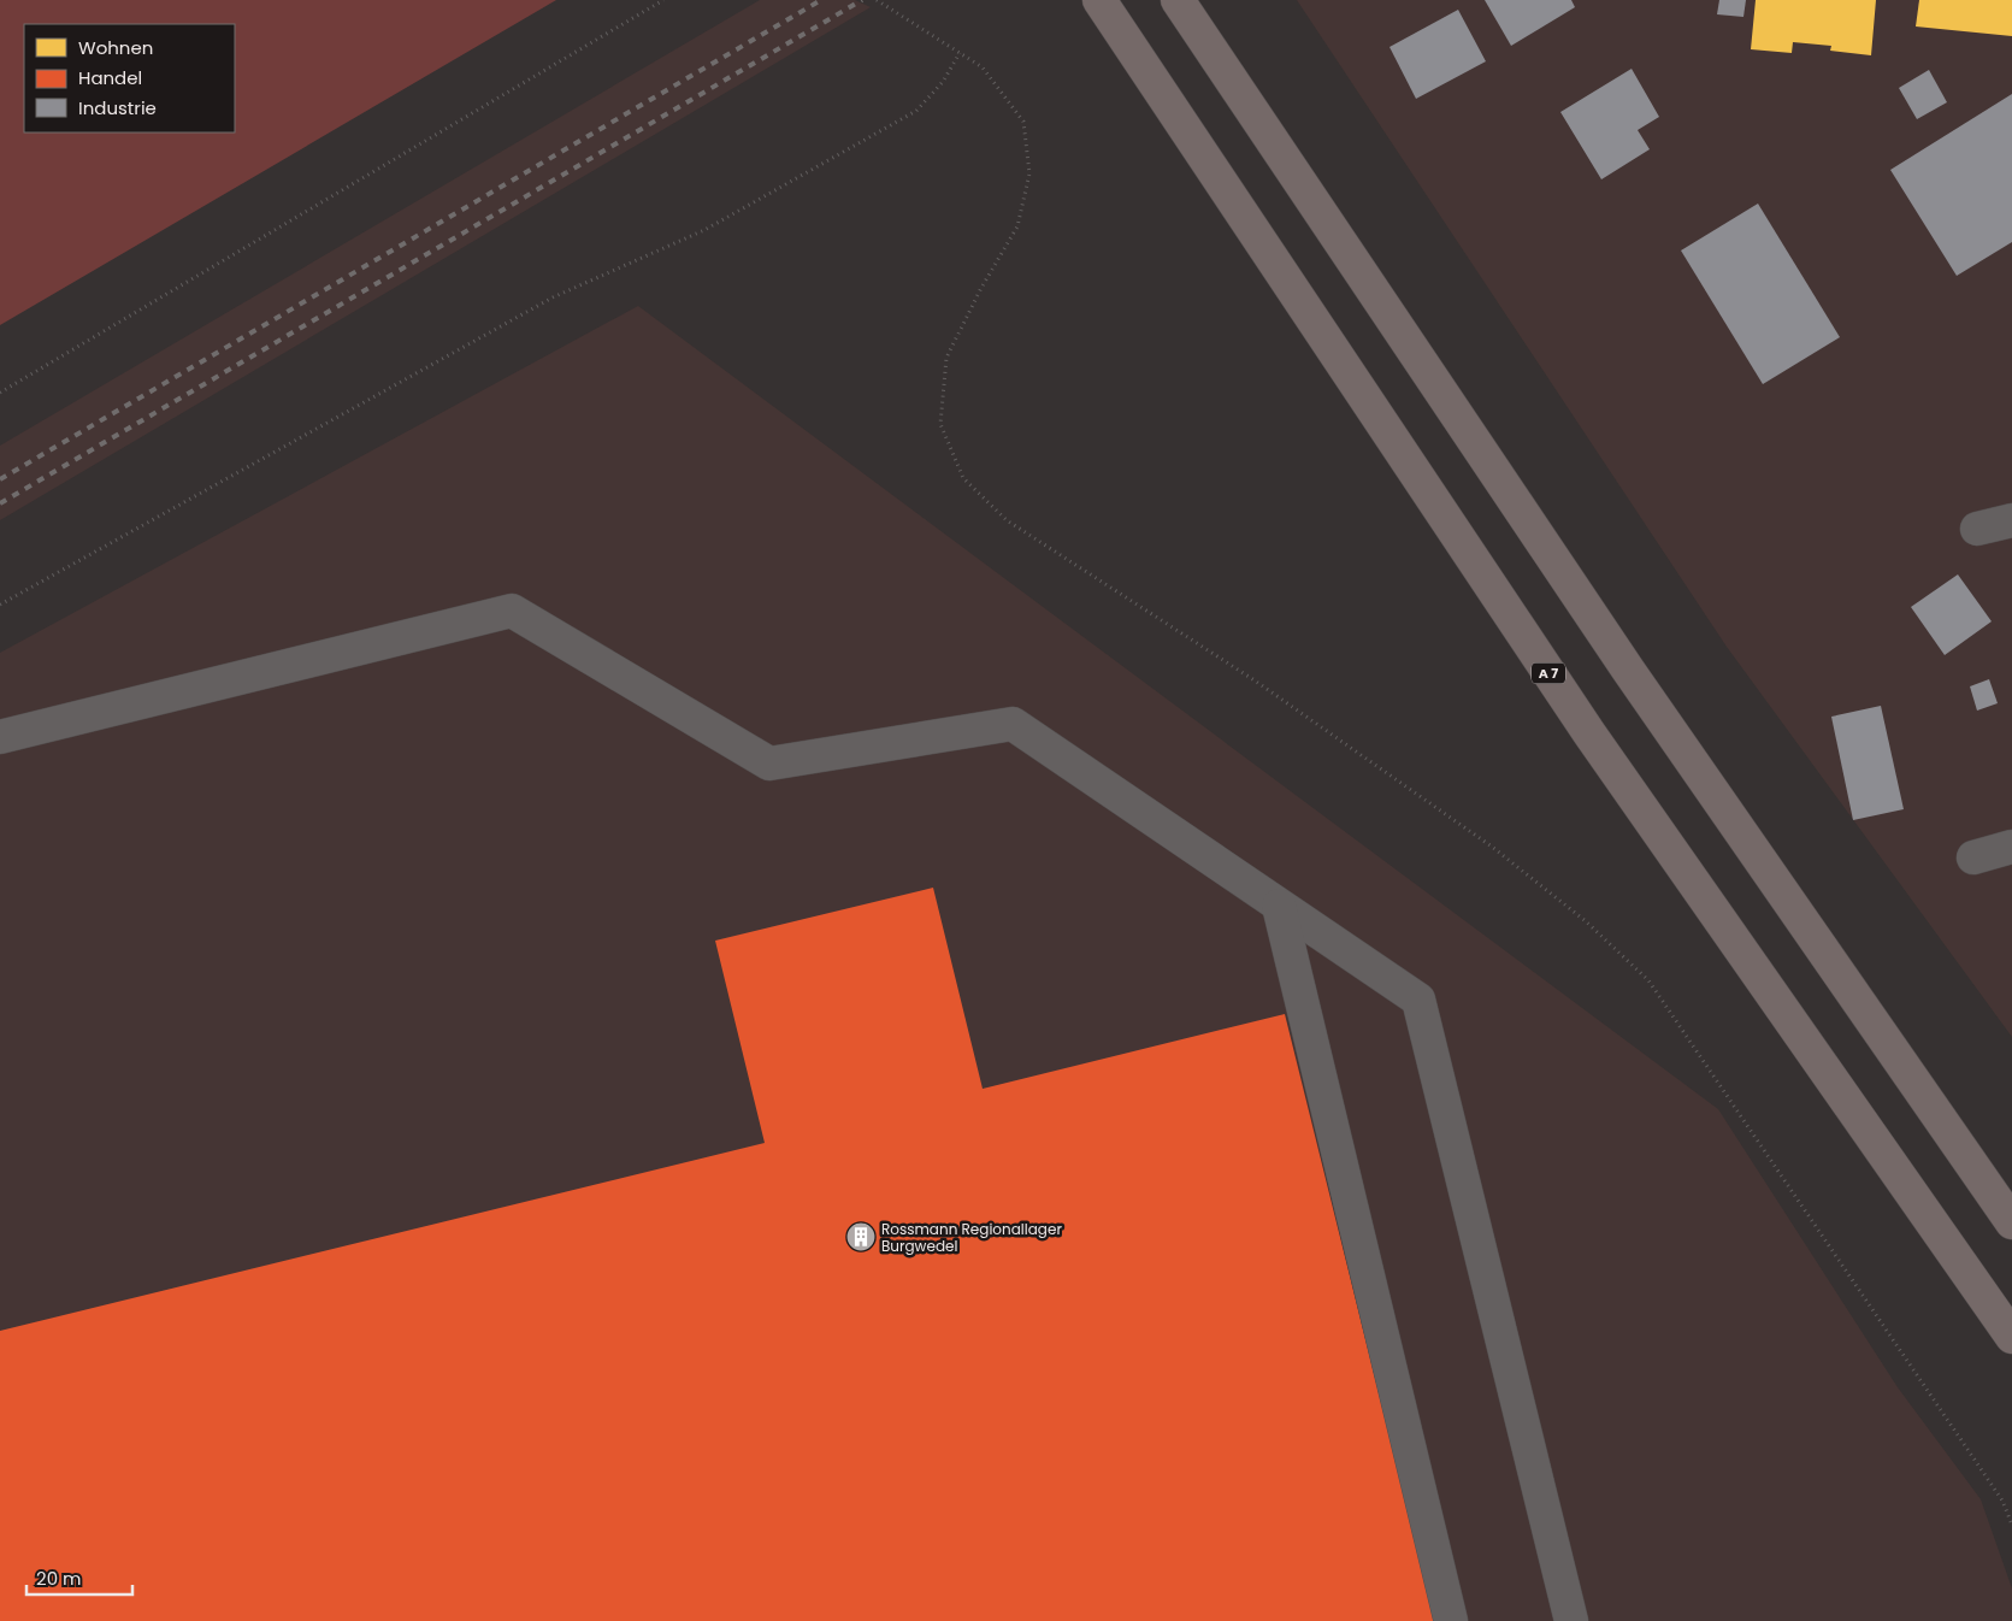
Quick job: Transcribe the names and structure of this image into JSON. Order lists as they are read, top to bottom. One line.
{"streets":{"highway":["A 7"]},"places":{"building":["Rossmann Regionallager Burgwedel"]},"legend":["Wohnen","Handel","Industrie"],"scale_bar":"20 m"}
